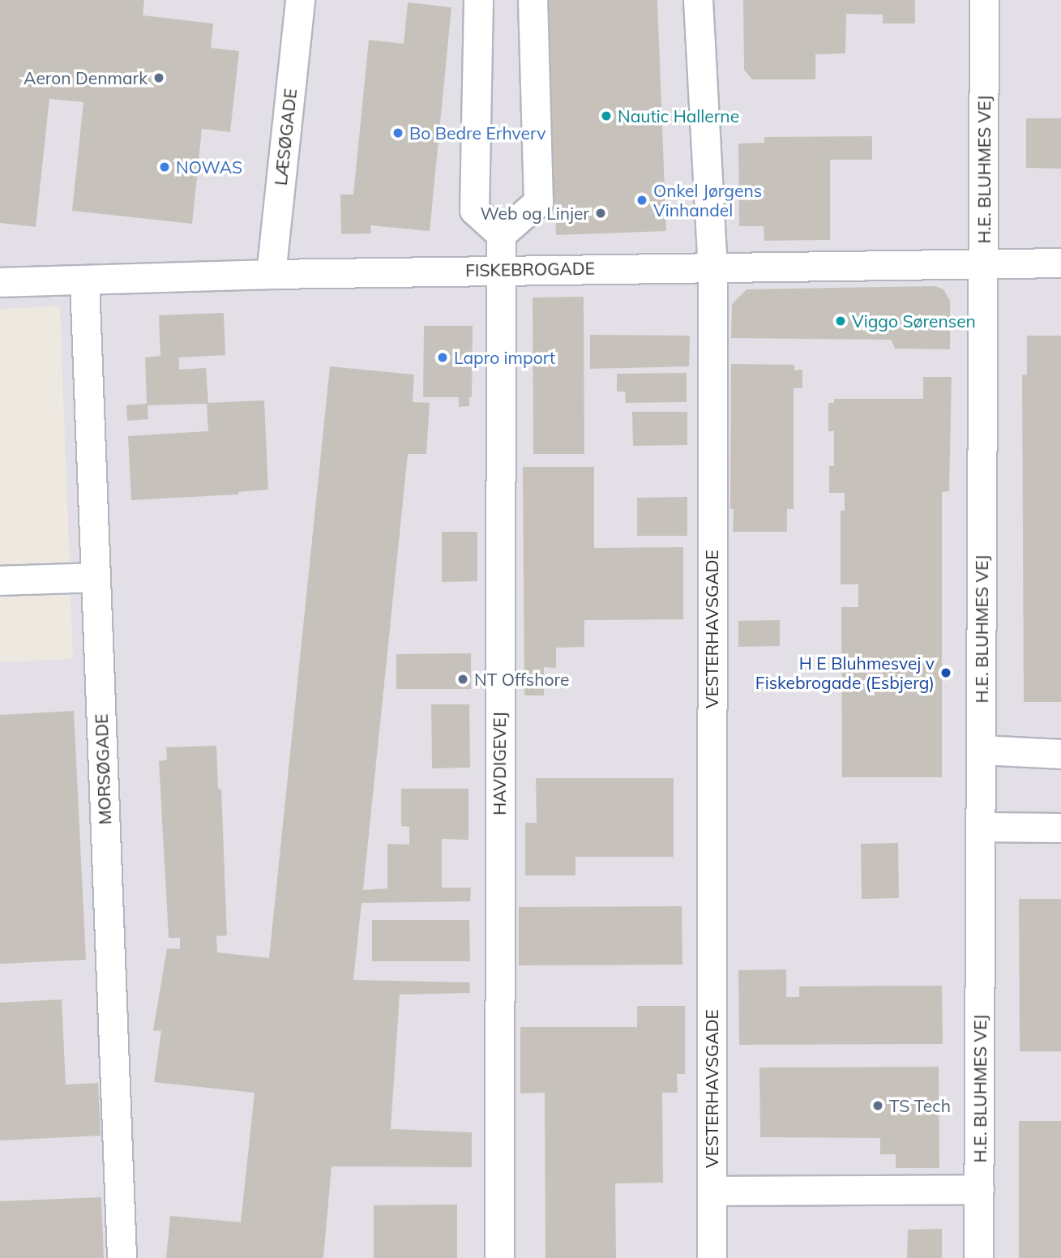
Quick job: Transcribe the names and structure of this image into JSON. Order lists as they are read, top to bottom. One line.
{"streets":{"street":["LÆSØGADE","H.E. BLUHMES VEJ","FISKEBROGADE","VESTERHAVSGADE","HAVDIGEVEJ","MORSØGADE"]},"crossings":[["LÆSØGADE","FISKEBROGADE"],["H.E. BLUHMES VEJ","FISKEBROGADE"],["FISKEBROGADE","VESTERHAVSGADE"],["FISKEBROGADE","HAVDIGEVEJ"],["FISKEBROGADE","MORSØGADE"]],"places":["Aeron Denmark","Nautic Hallerne","Bo Bedre Erhverv","NOWAS","Onkel Jørgens Vinhandel","Web og Linjer","Viggo Sørensen","Lapro import","H E Bluhmesvej v Fiskebrogade (Esbjerg)","NT Offshore","TS Tech"]}
